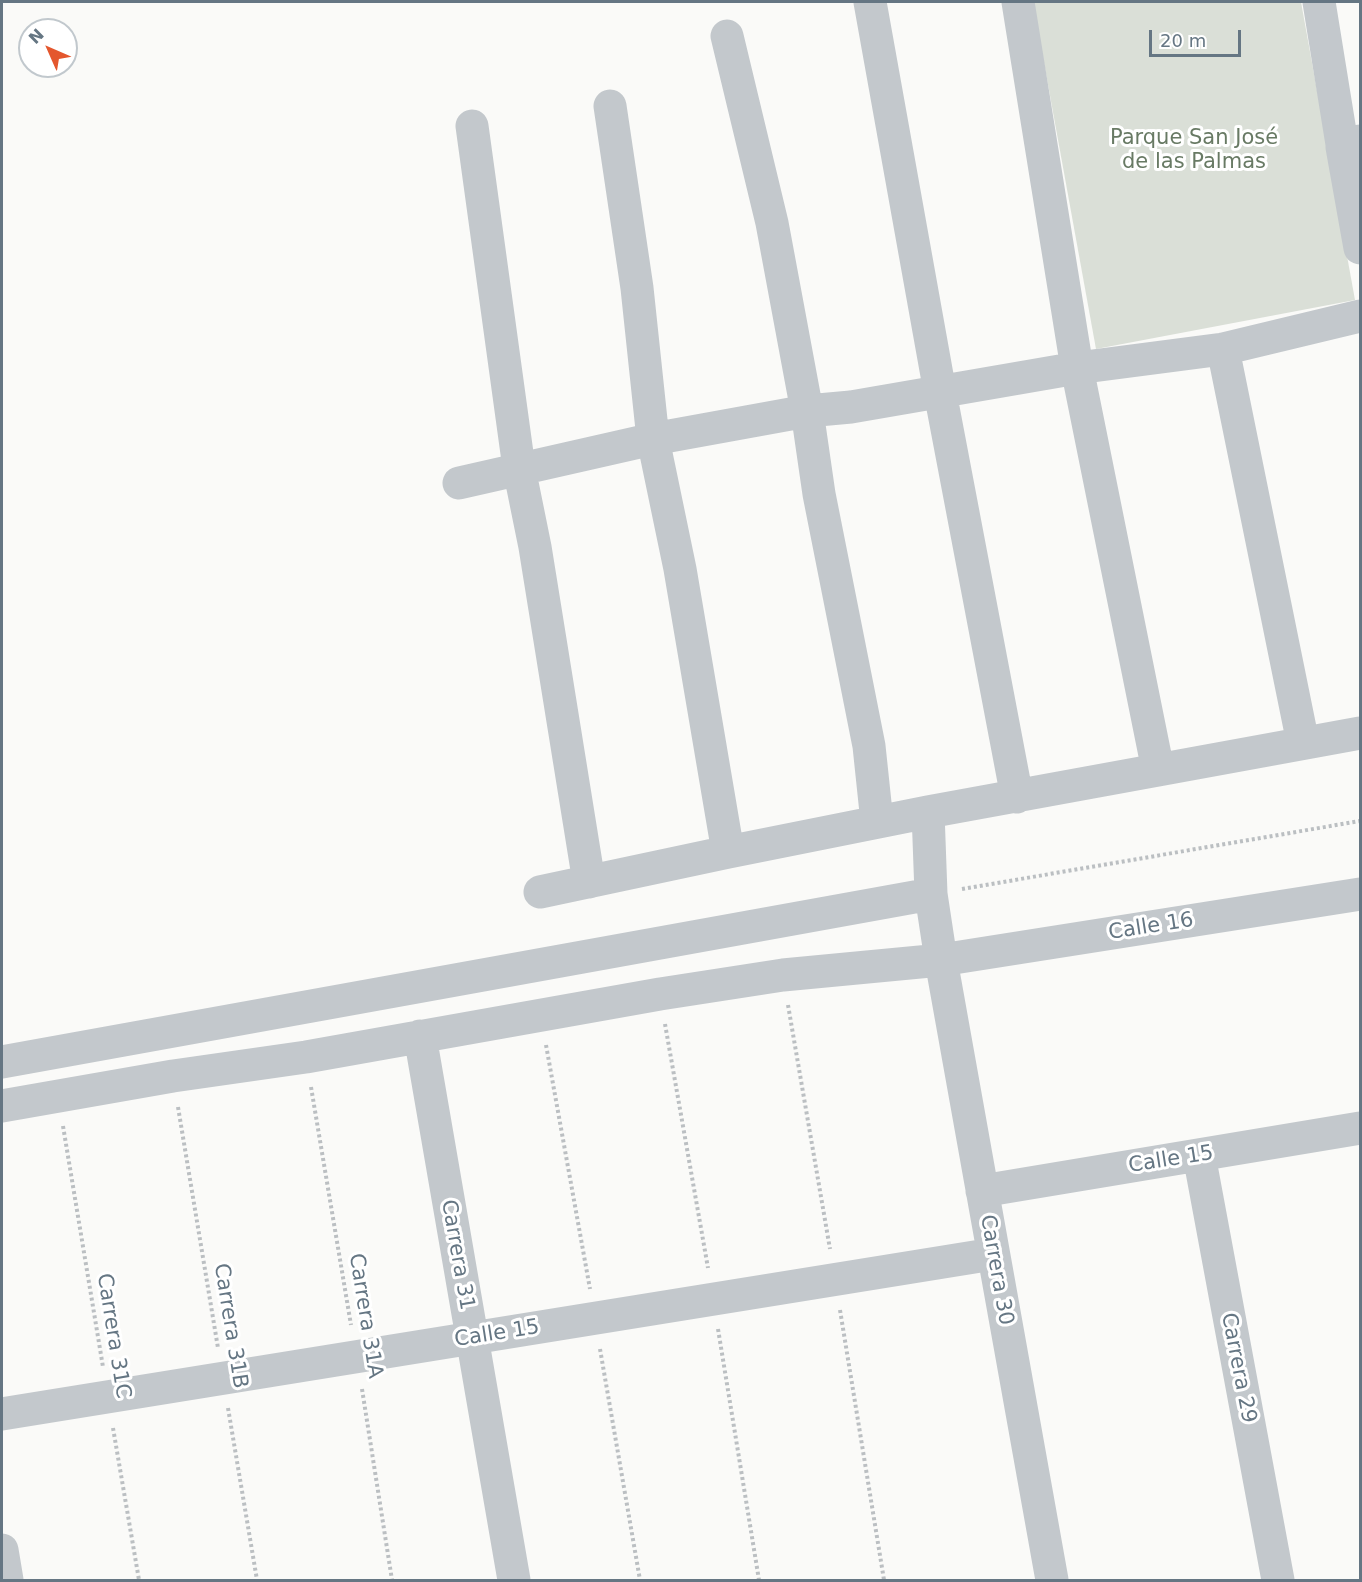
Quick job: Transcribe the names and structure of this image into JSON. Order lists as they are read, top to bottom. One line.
{"streets":{"street":["Calle 16","Calle 15","Carrera 31","Carrera 30","Carrera 29"],"path":["Carrera 31A","Carrera 31B","Carrera 31C"]},"crossings":[["Calle 16","Carrera 31"],["Calle 16","Carrera 30"],["Calle 16","Carrera 31A"],["Calle 16","Carrera 31B"],["Calle 16","Carrera 31C"],["Calle 15","Carrera 31"],["Calle 15","Carrera 30"],["Calle 15","Carrera 31A"],["Calle 15","Carrera 31B"],["Calle 15","Carrera 31C"],["Calle 15","Carrera 29"]],"parks":["Parque San José de las Palmas"],"scale_bar":"20 m","north":"top left"}
